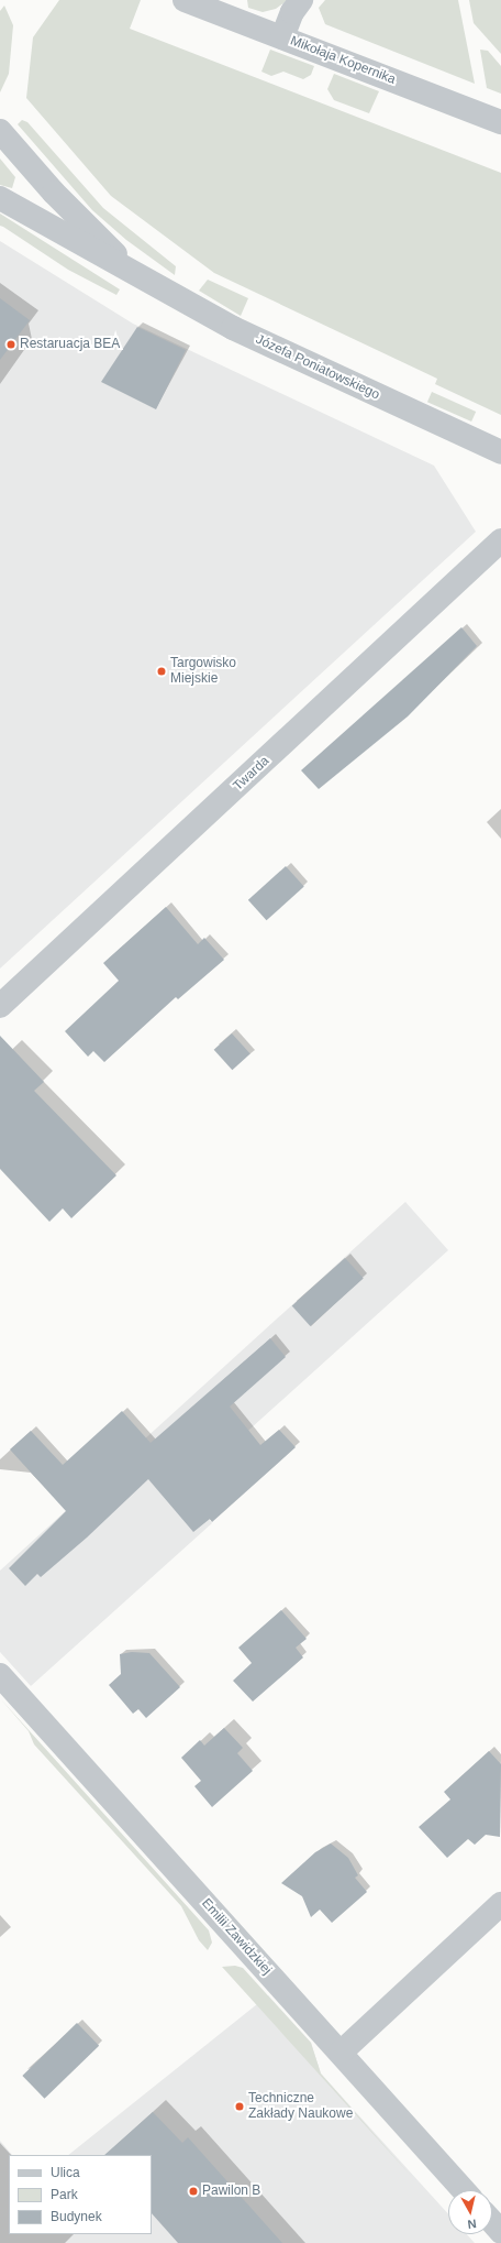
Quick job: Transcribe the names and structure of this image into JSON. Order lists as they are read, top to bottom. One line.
{"streets":{"street":["Mikołaja Kopernika","Józefa Poniatowskiego","Twarda","Emilii Zawidzkiej"]},"places":["Restaruacja BEA","Targowisko Miejskie","Techniczne Zakłady Naukowe","Pawilon B"],"legend":["Ulica","Park","Budynek"],"north":"bottom"}
